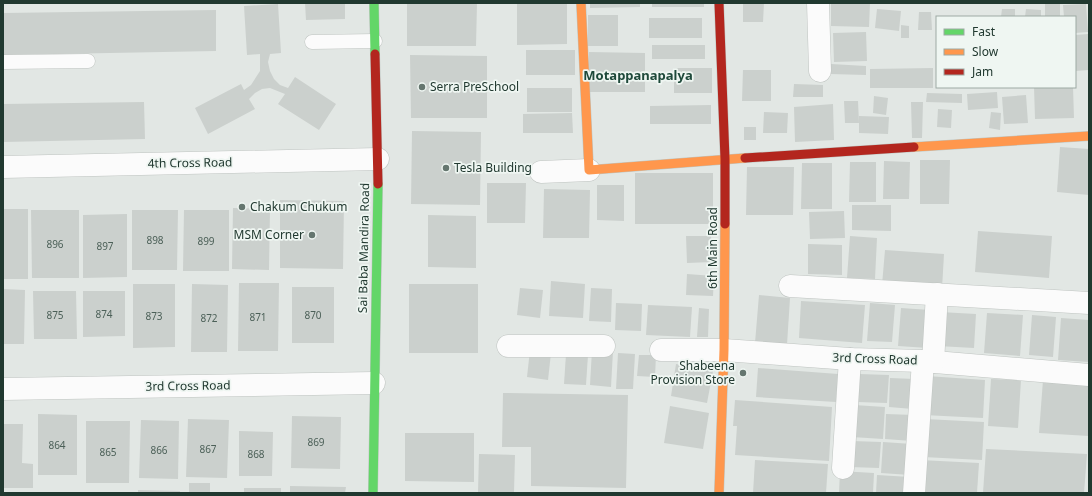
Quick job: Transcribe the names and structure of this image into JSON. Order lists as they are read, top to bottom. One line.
{"streets":{"street":["4th Cross Road","Sai Baba Mandira Road","6th Main Road","3rd Cross Road"]},"crossings":[["4th Cross Road","Sai Baba Mandira Road"],["Sai Baba Mandira Road","3rd Cross Road"],["6th Main Road","3rd Cross Road"]],"districts":["Motappanapalya"],"places":["Serra PreSchool","Tesla Building","Chakum Chukum","MSM Corner","Shabeena Provision Store"],"house_numbers":["898","899","896","897","874","875","870","873","871","872","869","864","867","866","865","868"],"legend":["Fast","Slow","Jam"]}
